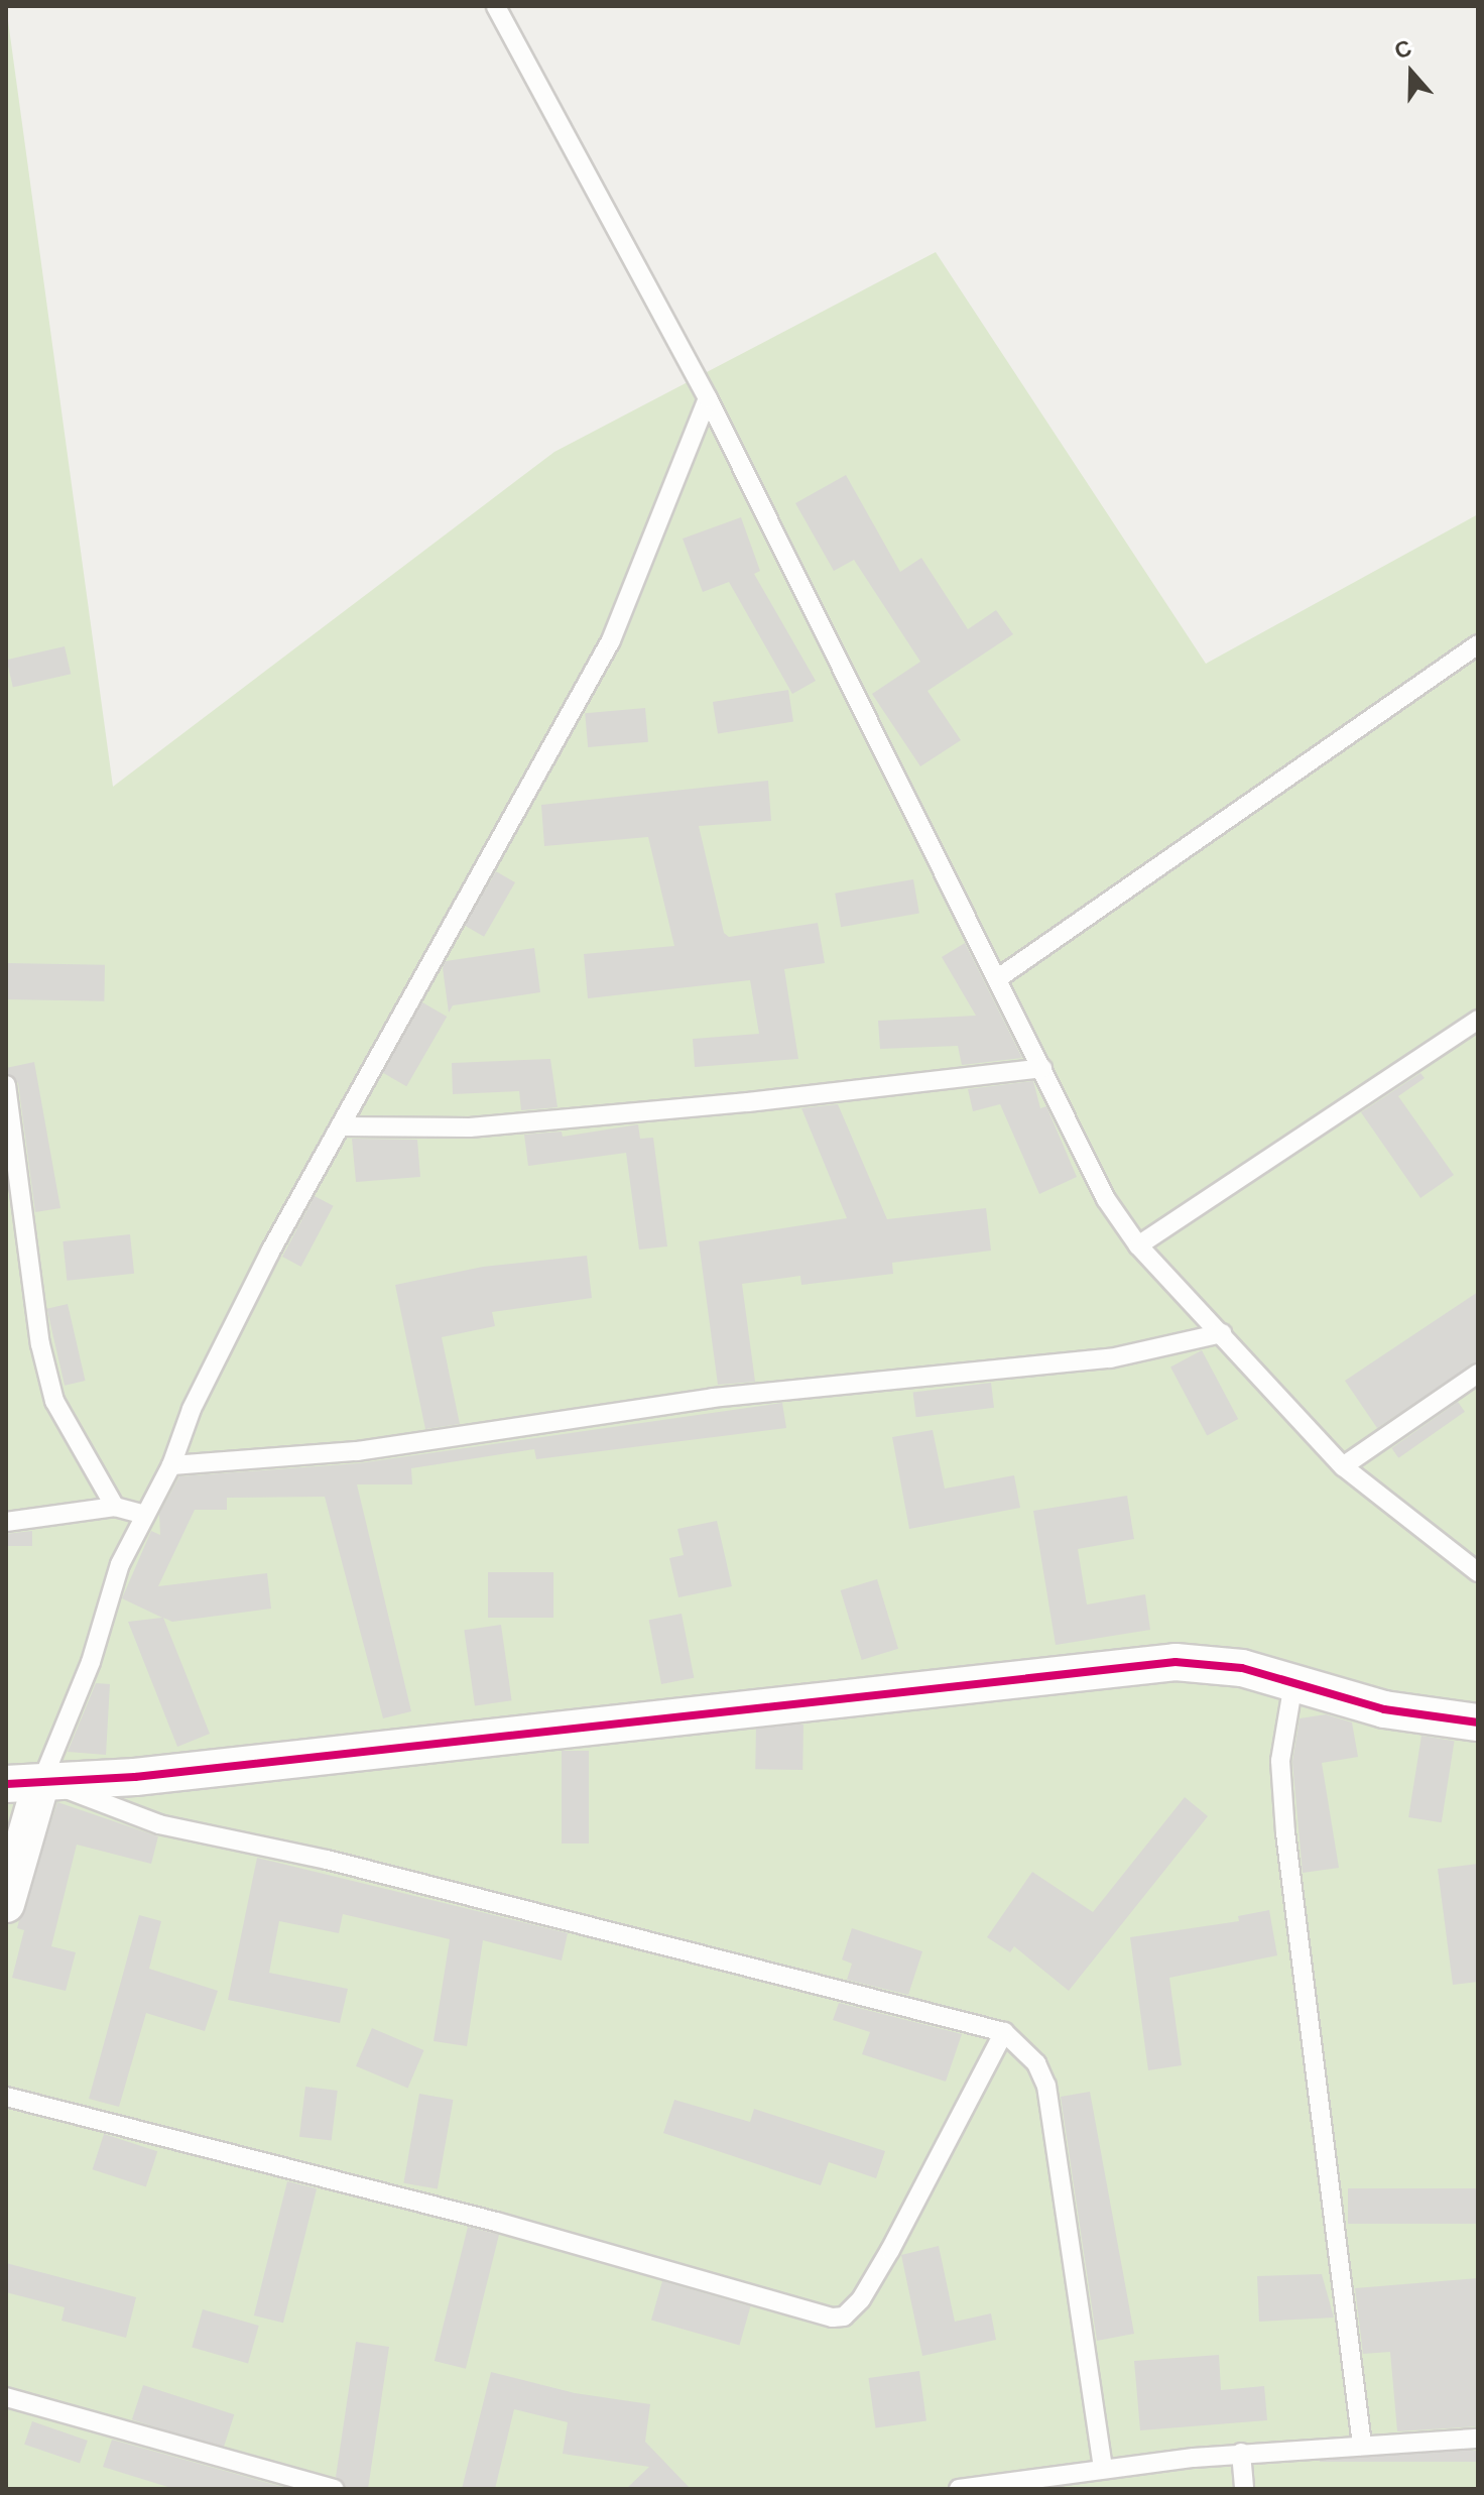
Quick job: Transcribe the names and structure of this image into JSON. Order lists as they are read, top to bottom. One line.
{"north":"top"}
